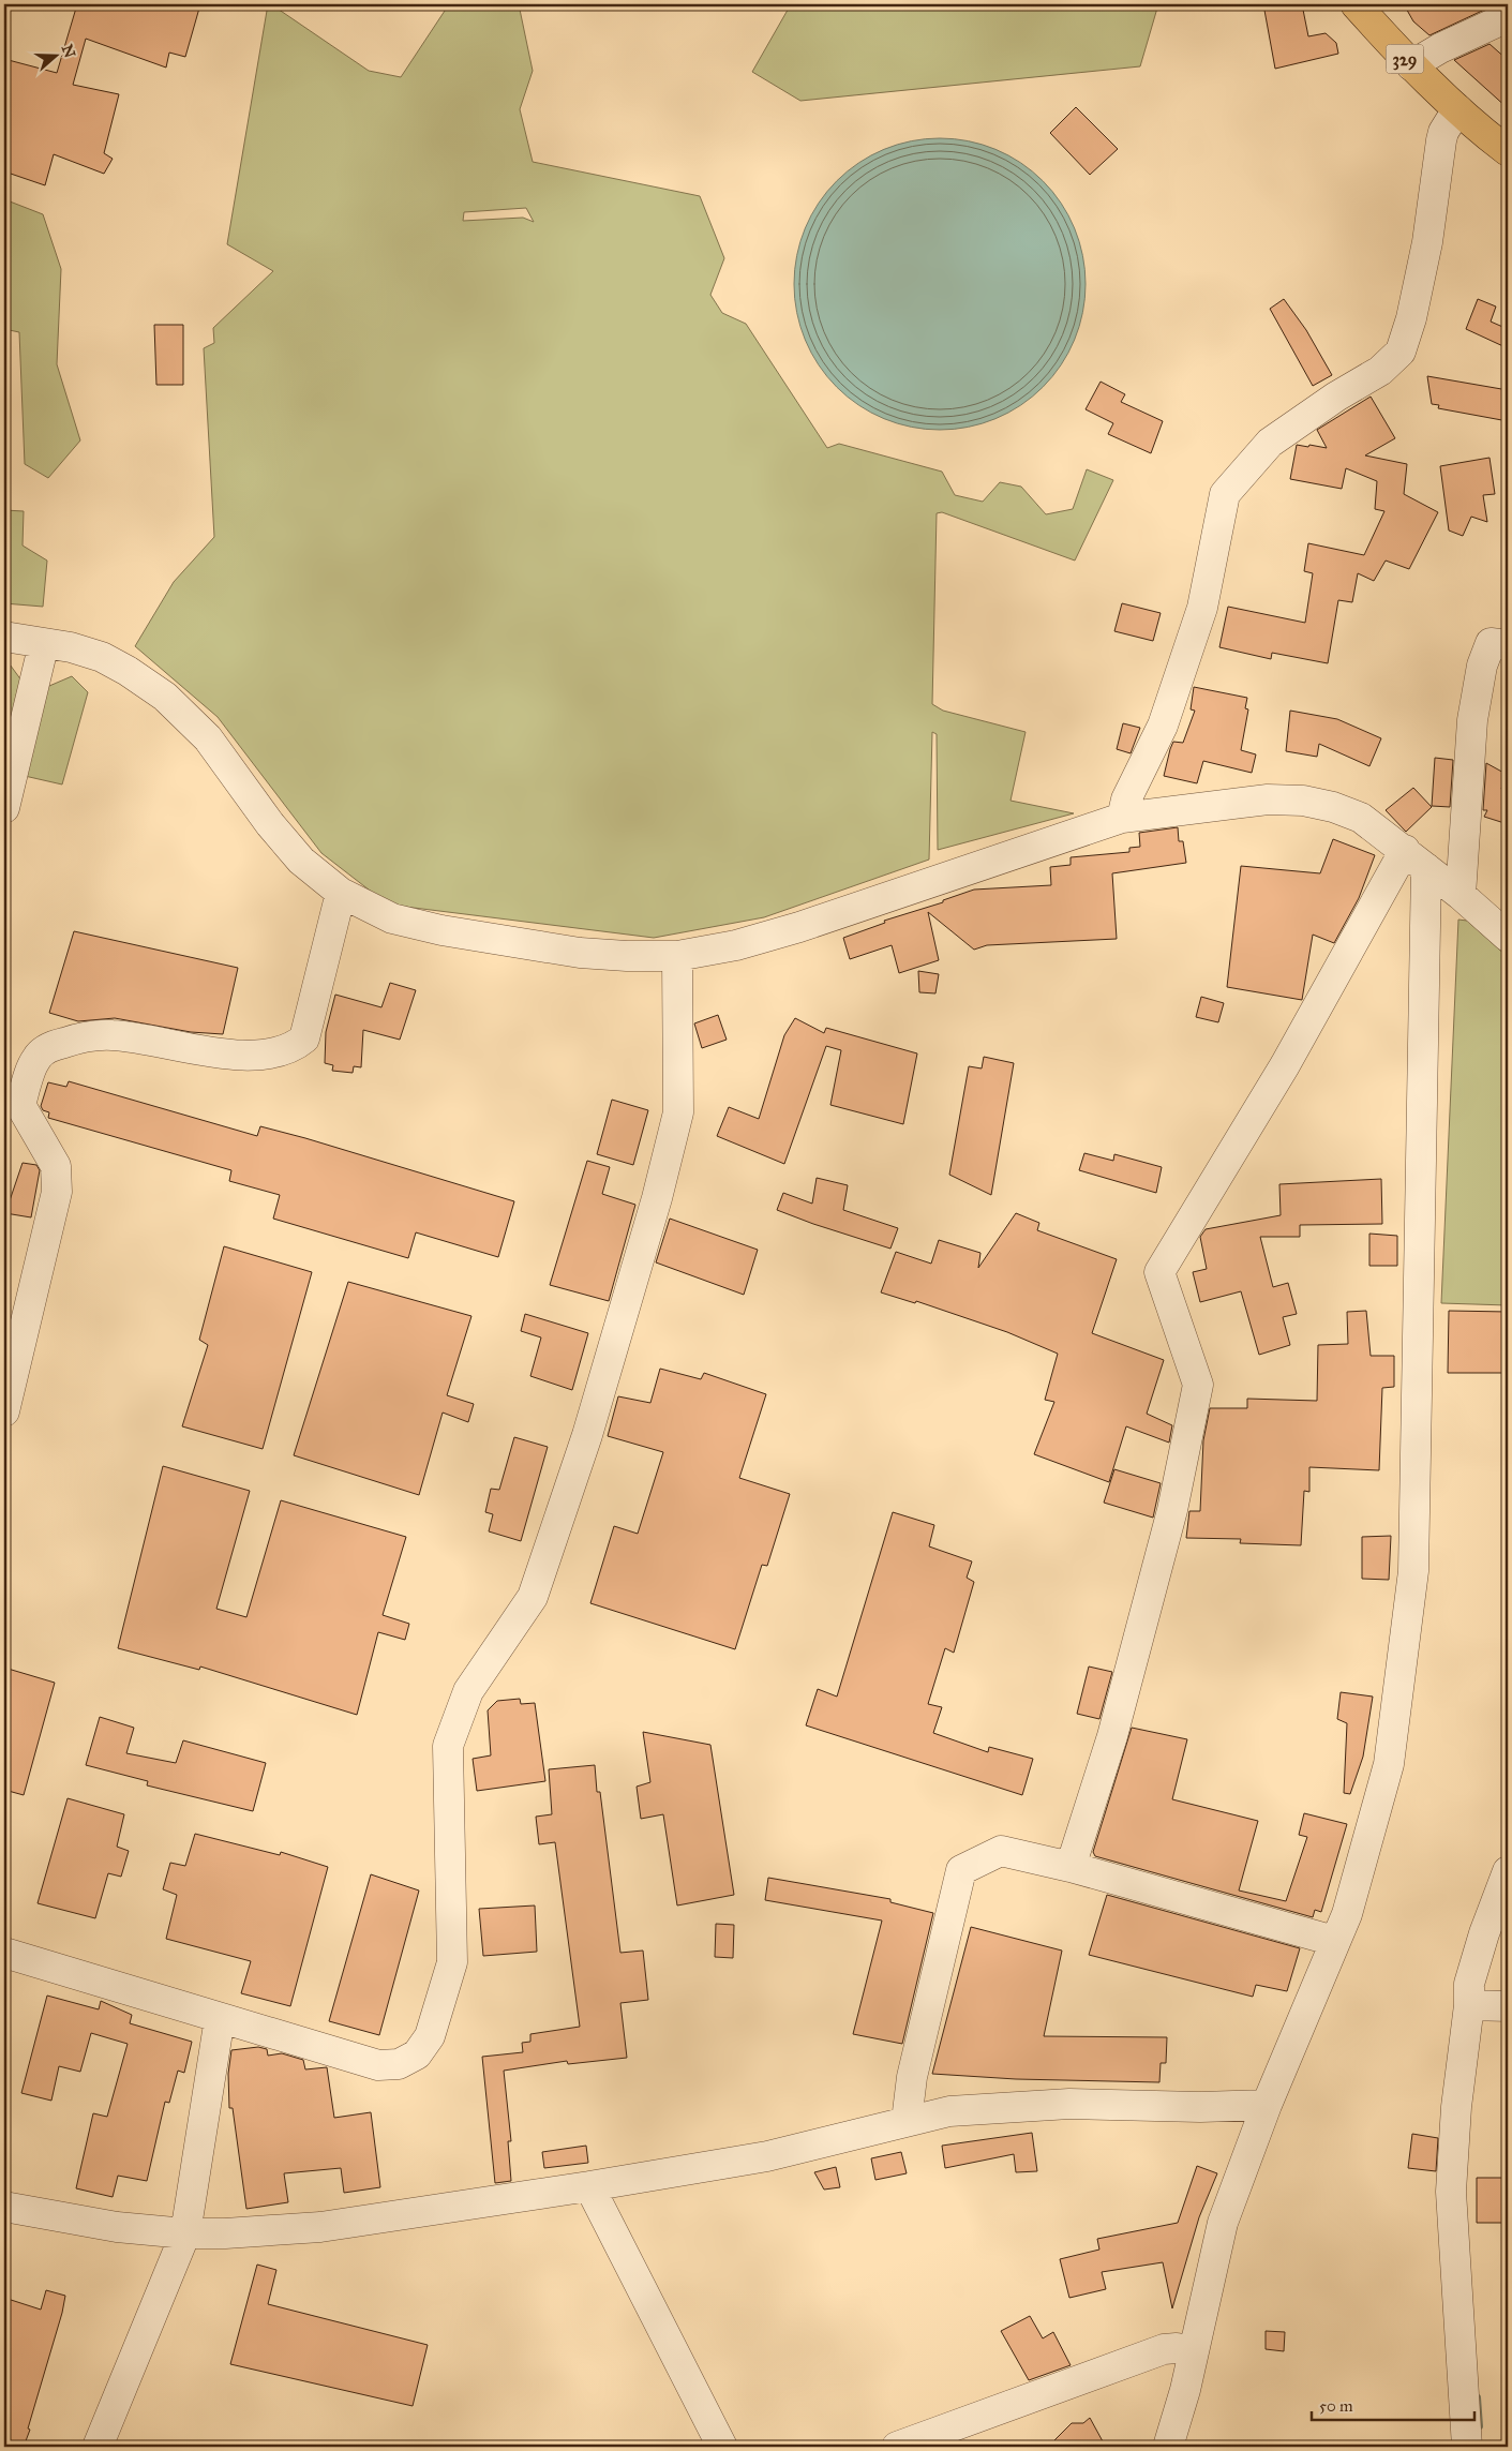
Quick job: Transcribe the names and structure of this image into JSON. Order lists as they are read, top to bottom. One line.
{"streets":{"highway":["329"]},"scale_bar":"50 m","north":"right"}
